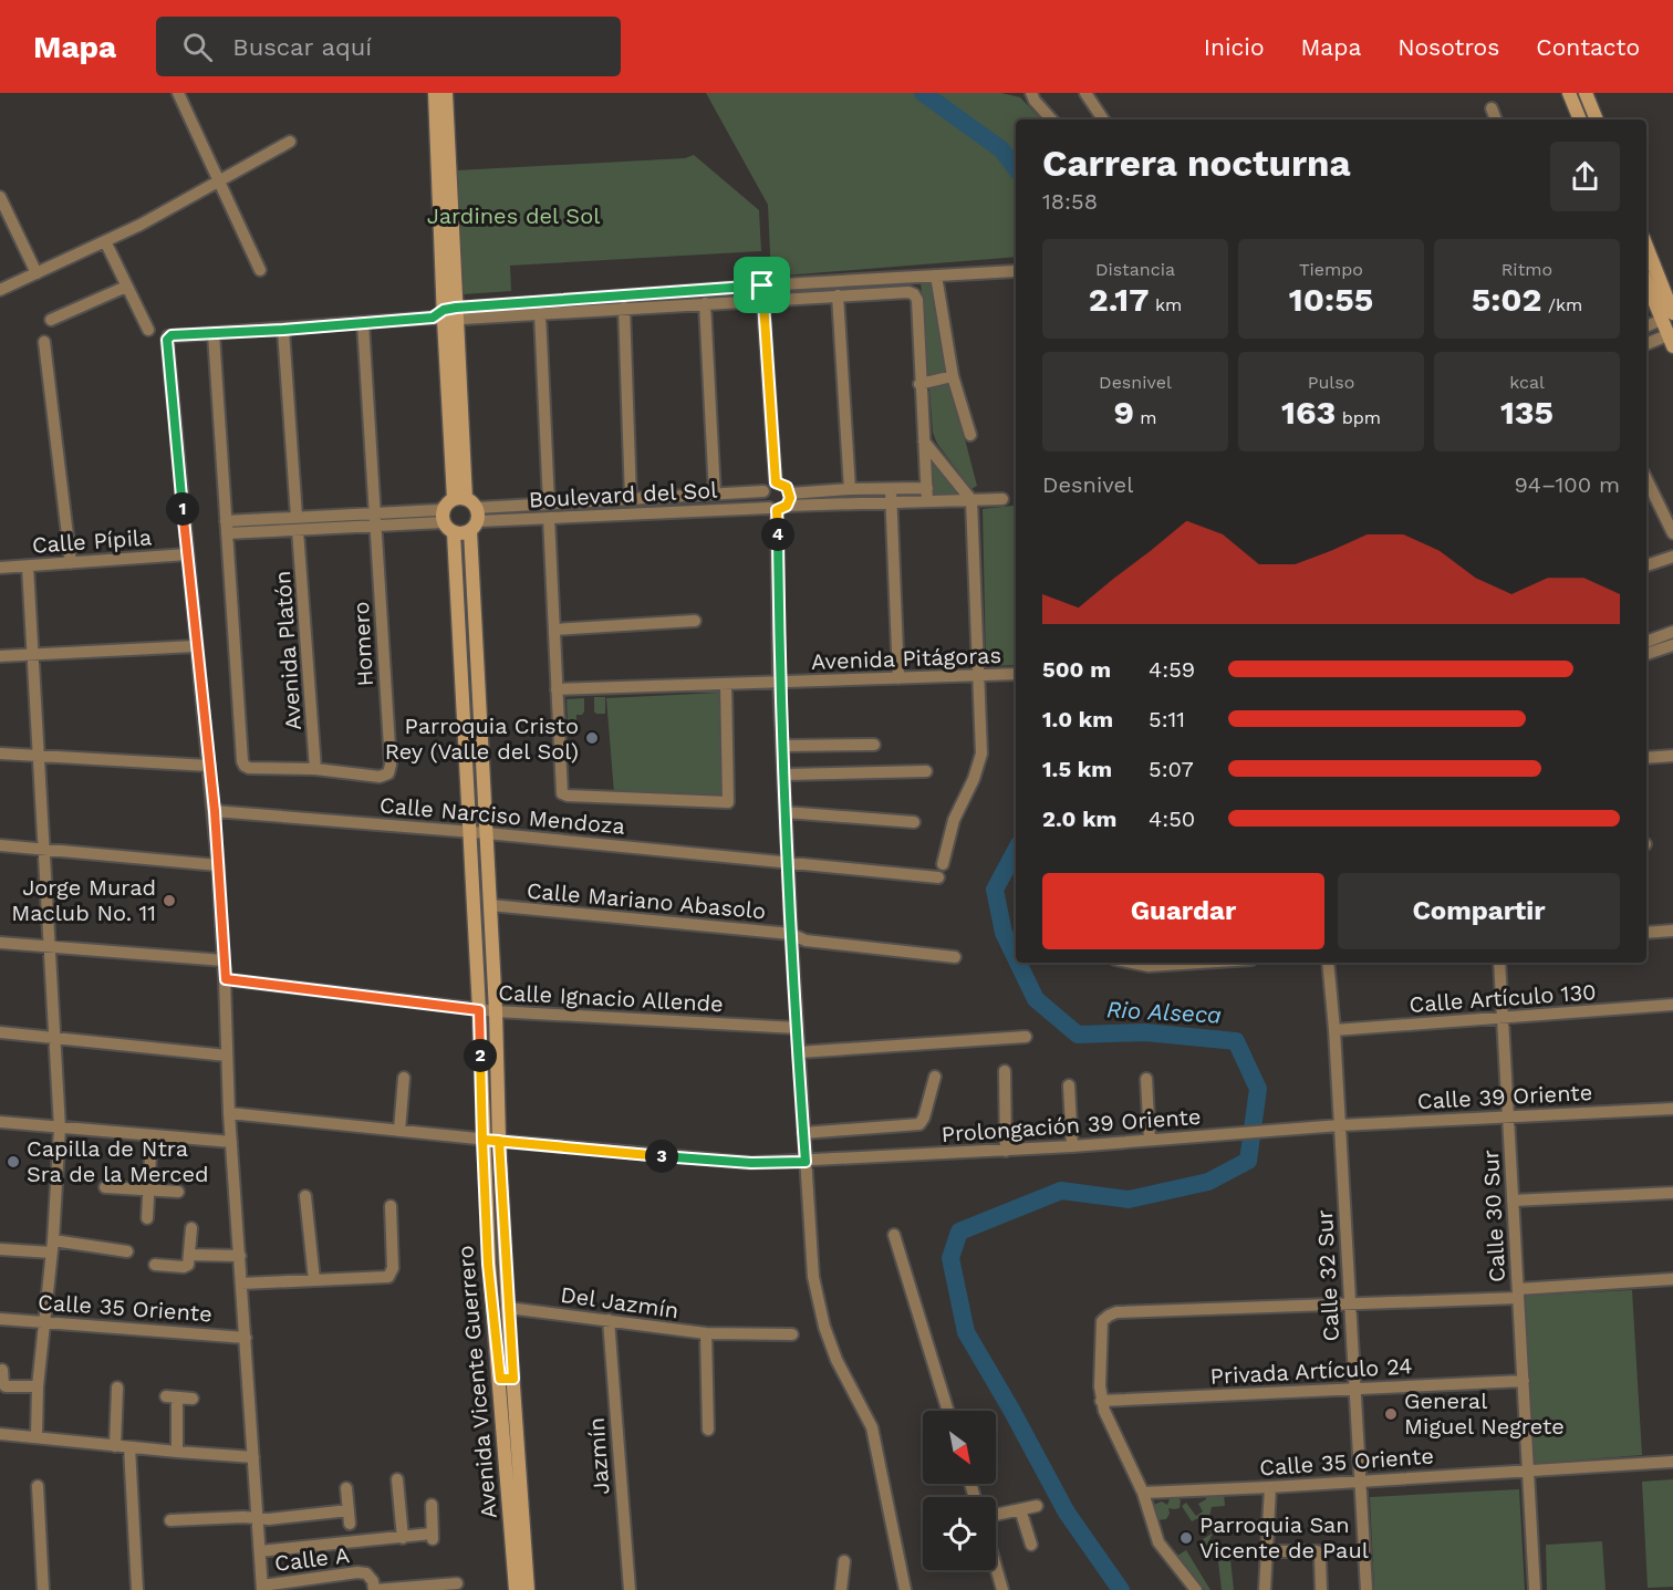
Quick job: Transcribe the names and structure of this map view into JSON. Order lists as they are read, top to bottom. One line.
{"streets":{"main road":["Avenida Vicente Guerrero"],"street":["Boulevard del Sol","Calle Pípila","Homero","Avenida Platón","Avenida Pitágoras","Calle Narciso Mendoza","Calle Mariano Abasolo","Calle Ignacio Allende","Calle Artículo 130","Calle 39 Oriente","Prolongación 39 Oriente","Calle 30 Sur","Calle 32 Sur","Del Jazmín","Calle 35 Oriente","Privada Artículo 24","Jazmín","Calle A"]},"crossings":[["Boulevard del Sol","Homero"],["Boulevard del Sol","Avenida Platón"],["Boulevard del Sol","Avenida Vicente Guerrero"],["Homero","Avenida Platón"],["Calle Narciso Mendoza","Avenida Vicente Guerrero"],["Calle Mariano Abasolo","Avenida Vicente Guerrero"],["Calle Ignacio Allende","Avenida Vicente Guerrero"],["Calle Artículo 130","Calle 30 Sur"],["Calle Artículo 130","Calle 32 Sur"],["Calle 39 Oriente","Prolongación 39 Oriente"],["Calle 39 Oriente","Calle 30 Sur"],["Calle 39 Oriente","Calle 32 Sur"],["Prolongación 39 Oriente","Calle 32 Sur"],["Prolongación 39 Oriente","Avenida Vicente Guerrero"],["Calle 30 Sur","Calle 35 Oriente"],["Calle 30 Sur","Privada Artículo 24"],["Calle 32 Sur","Calle 35 Oriente"],["Calle 32 Sur","Privada Artículo 24"],["Del Jazmín","Avenida Vicente Guerrero"],["Del Jazmín","Jazmín"]],"water":["Rio Alseca"],"parks":["Jardines del Sol"],"places":["Parroquia Cristo Rey (Valle del Sol)","Jorge Murad Maclub No. 11","Capilla de Ntra Sra de la Merced","General Miguel Negrete","Parroquia San Vicente de Paul"],"north":"bottom right","page":{"header":"Mapa","search":"Buscar aquí","nav":["Inicio","Mapa","Nosotros","Contacto"],"heading":["Carrera nocturna","18:58"],"stats":[["Distancia","2.17 km"],["Tiempo","10:55"],["Ritmo","5:02 /km"],["Desnivel","9 m"],["Pulso","163 bpm"],["kcal","135"]],"chart":["Desnivel","94–100 m"],"pins":["1","4","2","3"],"list":[{"name":"500 m","note":"4:59"},{"name":"1.0 km","note":"5:11"},{"name":"1.5 km","note":"5:07"},{"name":"2.0 km","note":"4:50"}],"buttons":["Guardar","Compartir"]}}
